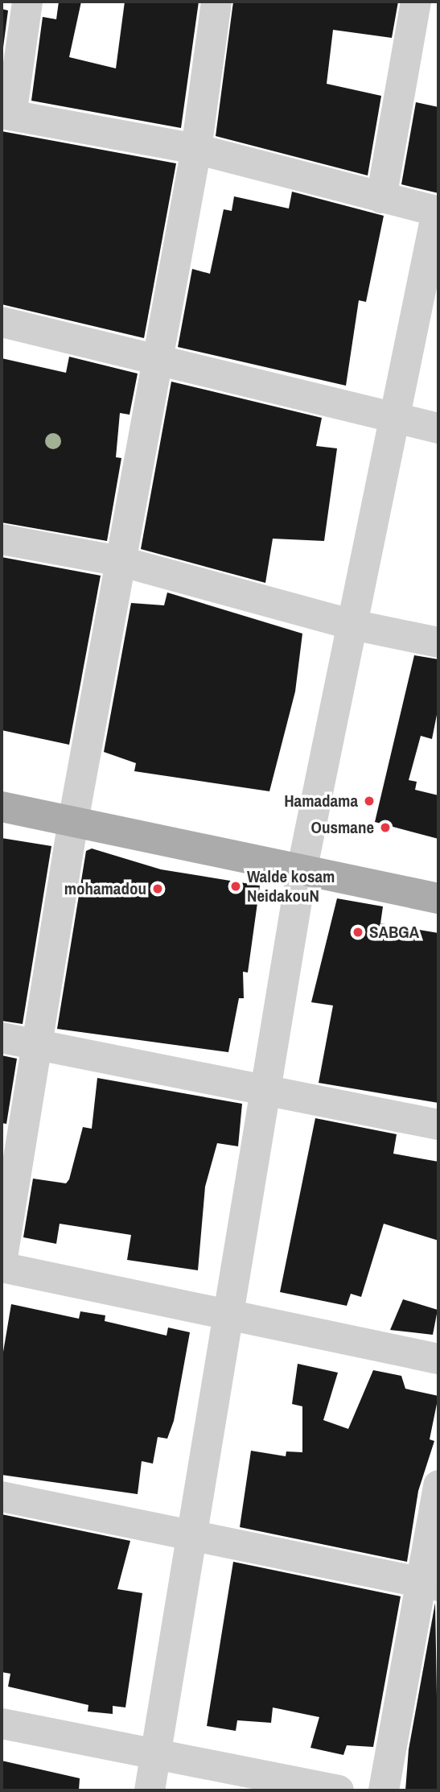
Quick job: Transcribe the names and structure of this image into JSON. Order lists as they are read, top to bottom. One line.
{"places":["Hamadama","Ousmane","Walde kosam NeidakouN","mohamadou","SABGA"]}
